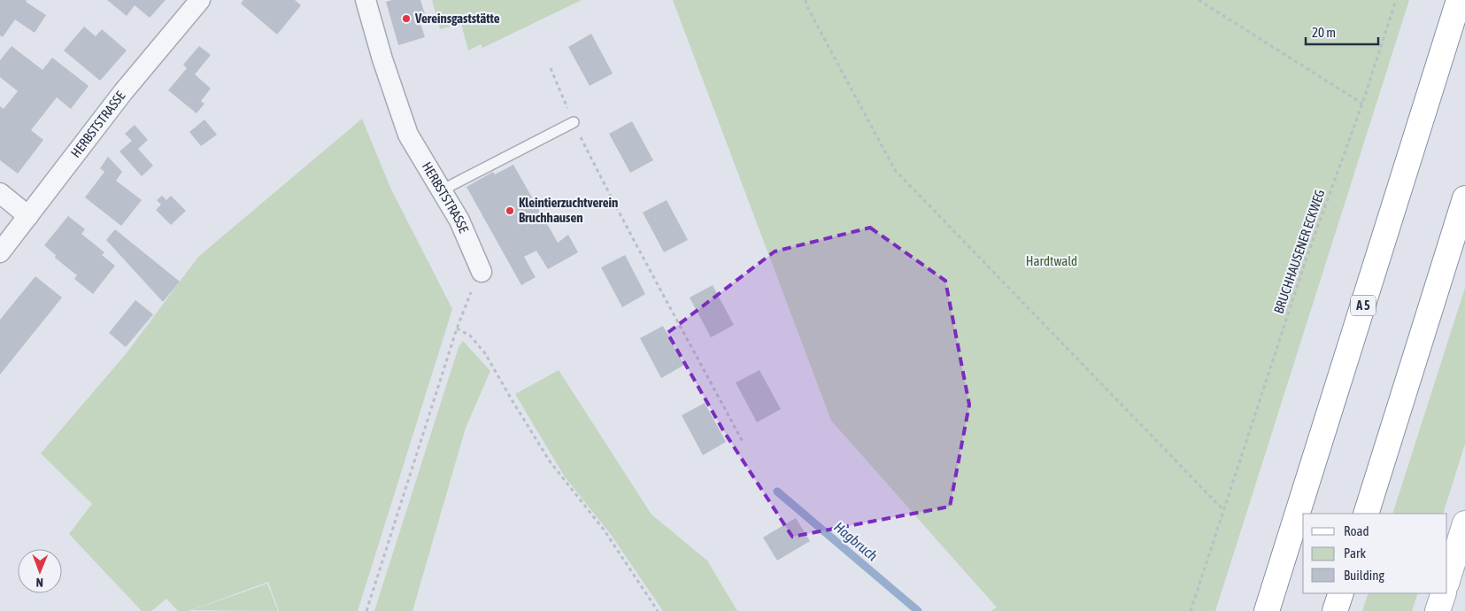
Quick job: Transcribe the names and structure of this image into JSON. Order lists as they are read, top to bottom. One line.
{"streets":{"main road":["A 5"],"street":["HERBSTSTRASSE"],"path":["BRUCHHAUSENER ECKWEG"]},"water":["Hagbruch"],"parks":["Hardtwald"],"places":["Vereinsgaststätte","Kleintierzuchtverein Bruchhausen"],"legend":["Road","Park","Building"],"scale_bar":"20 m","north":"bottom"}
